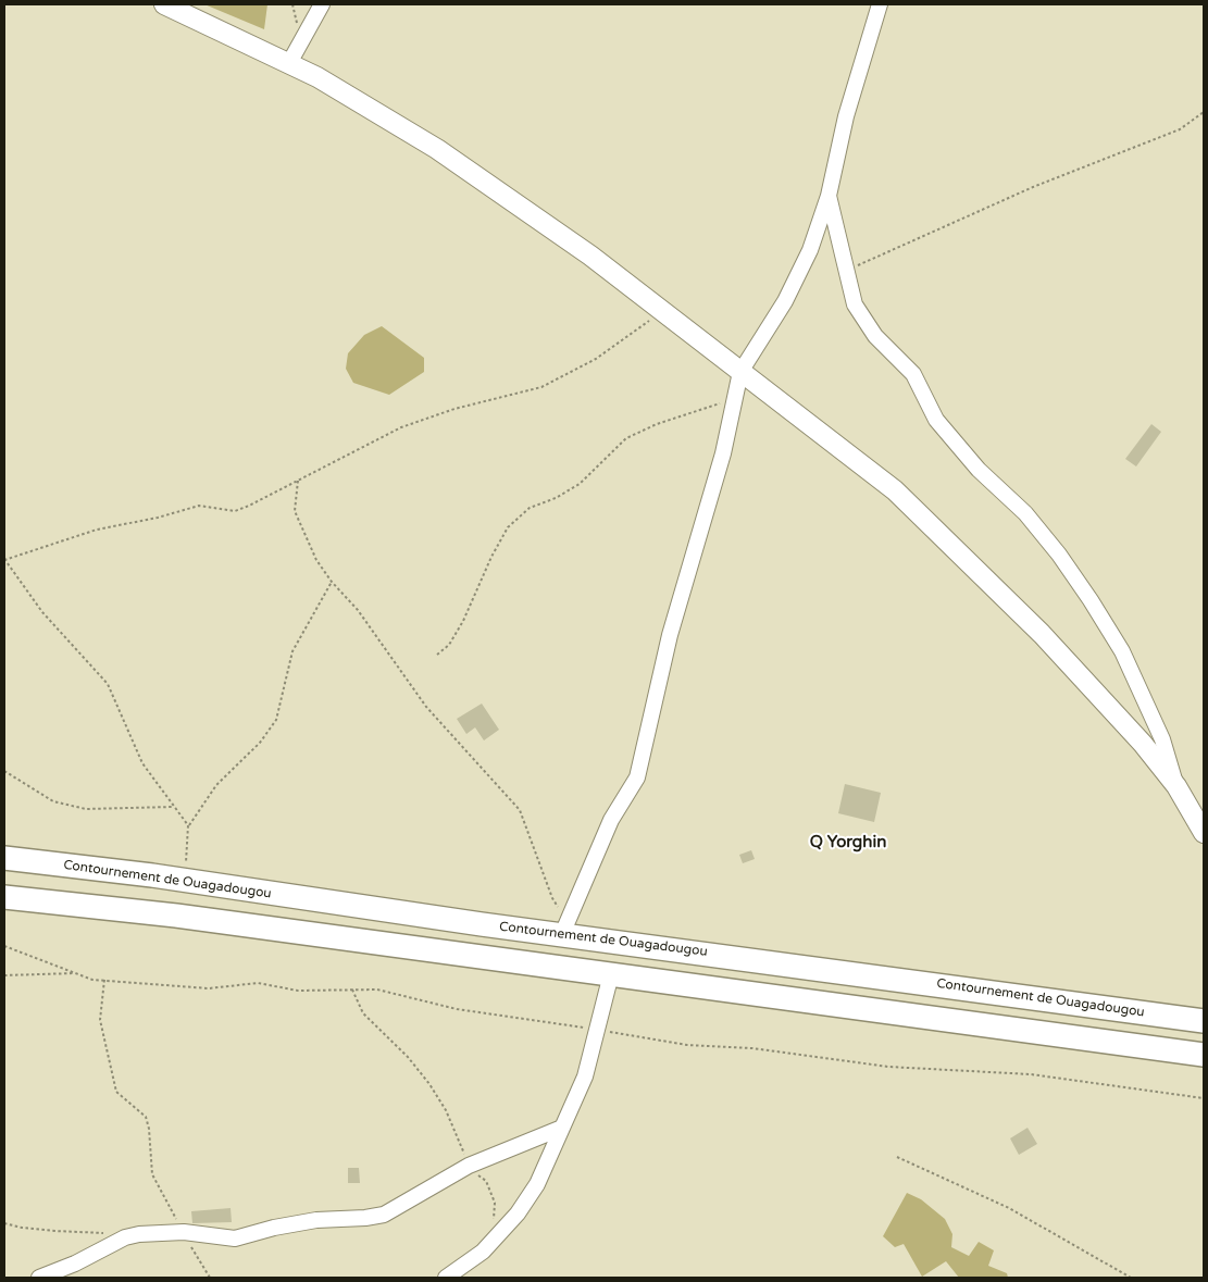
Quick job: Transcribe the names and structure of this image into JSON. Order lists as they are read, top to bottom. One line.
{"streets":{"highway":["Contournement de Ouagadougou"]},"districts":["Q Yorghin"]}
